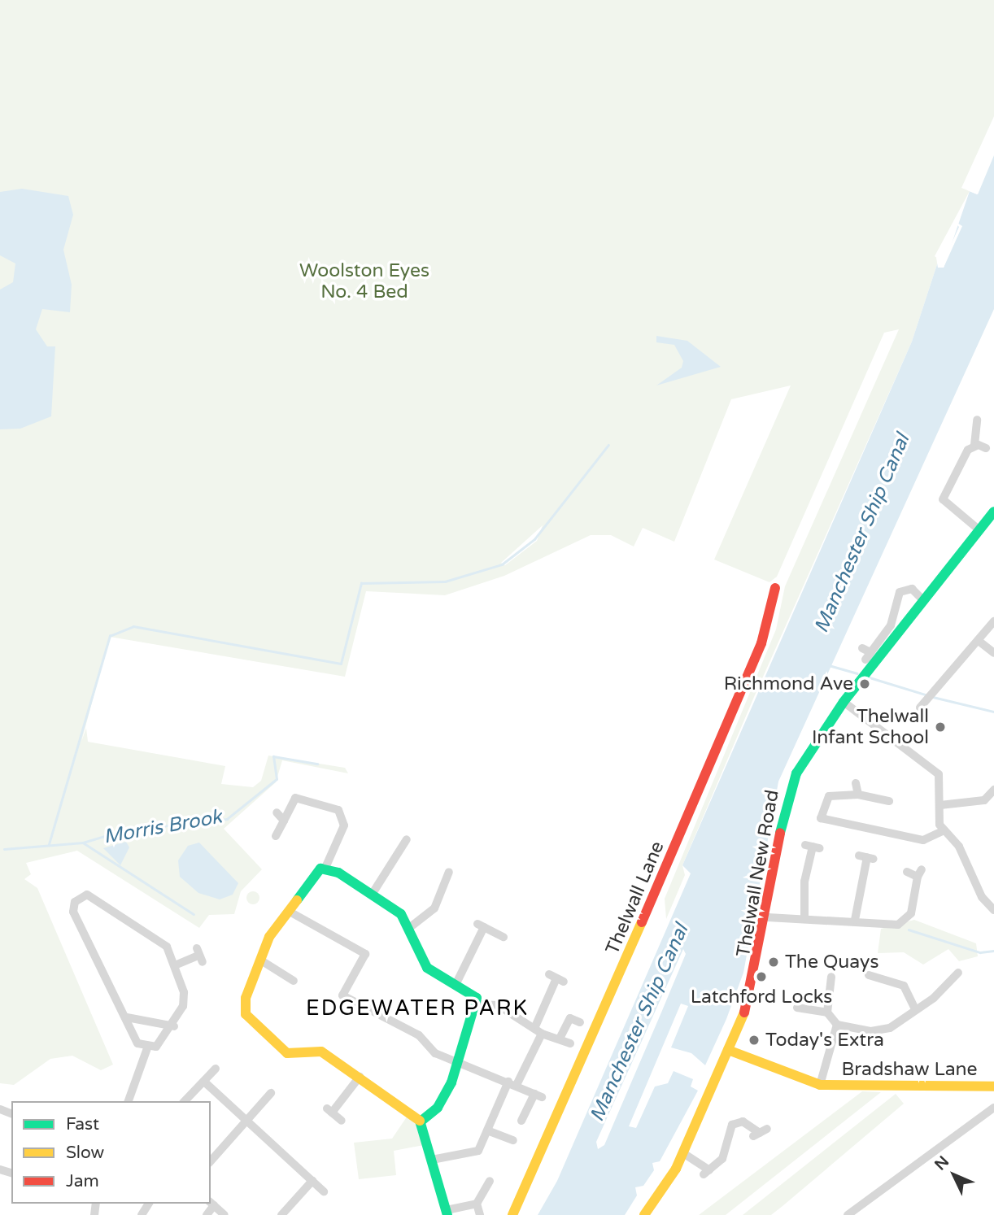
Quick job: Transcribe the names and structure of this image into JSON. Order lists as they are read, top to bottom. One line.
{"streets":{"street":["Thelwall New Road","Thelwall Lane","Bradshaw Lane"]},"crossings":[["Thelwall New Road","Bradshaw Lane"]],"districts":["EDGEWATER PARK"],"water":["Manchester Ship Canal","Morris Brook"],"parks":["Woolston Eyes No. 4 Bed"],"places":["Richmond Ave","Thelwall Infant School","The Quays","Latchford Locks","Today's Extra"],"legend":["Fast","Slow","Jam"],"north":"top left"}
